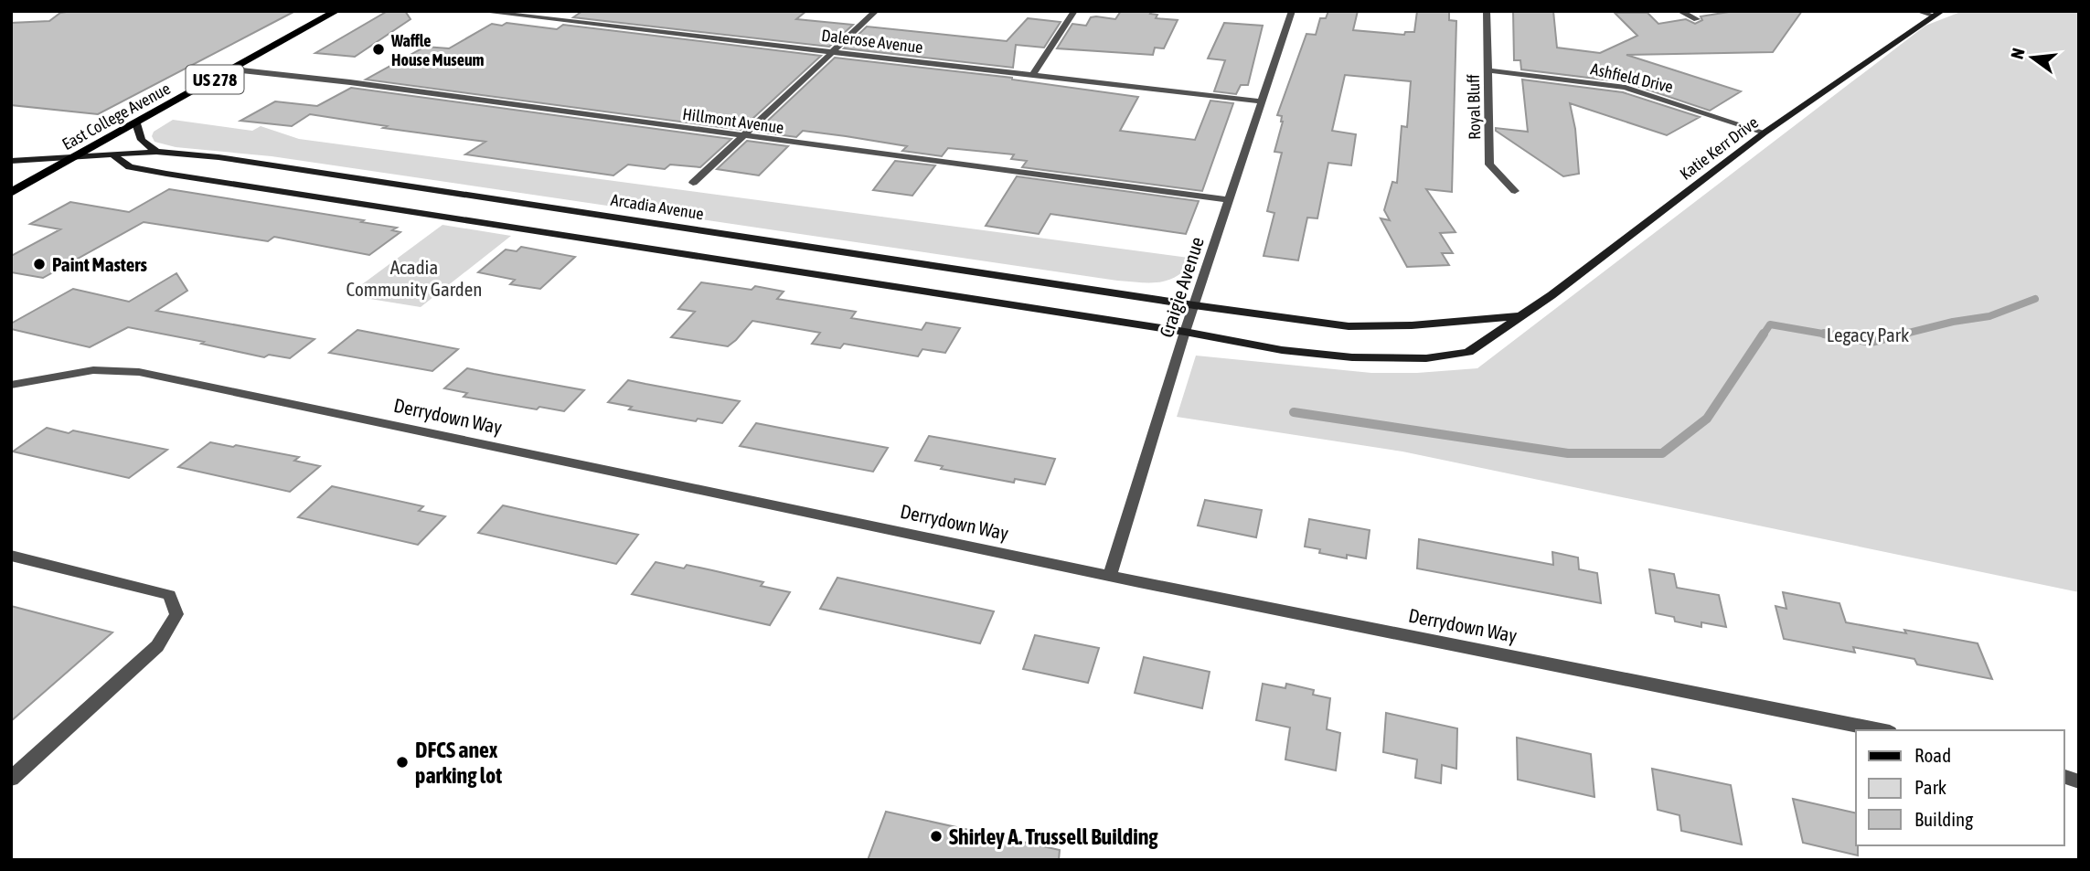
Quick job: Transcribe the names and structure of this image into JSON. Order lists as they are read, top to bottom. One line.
{"streets":{"main road":["US 278","East College Avenue"],"street":["Dalerose Avenue","Ashfield Drive","Royal Bluff","Hillmont Avenue","Katie Kerr Drive","Arcadia Avenue","Craigie Avenue","Derrydown Way"]},"crossings":[["Dalerose Avenue","Craigie Avenue"],["Ashfield Drive","Royal Bluff"],["Ashfield Drive","Katie Kerr Drive"],["East College Avenue","Hillmont Avenue"],["East College Avenue","Arcadia Avenue"],["Hillmont Avenue","Craigie Avenue"],["Katie Kerr Drive","Arcadia Avenue"],["Katie Kerr Drive","Craigie Avenue"],["Arcadia Avenue","Craigie Avenue"],["Craigie Avenue","Derrydown Way"]],"parks":["Acadia Community Garden","Legacy Park"],"places":["Waffle House Museum","Paint Masters","DFCS anex parking lot","Shirley A. Trussell Building"],"legend":["Road","Park","Building"],"north":"left"}
